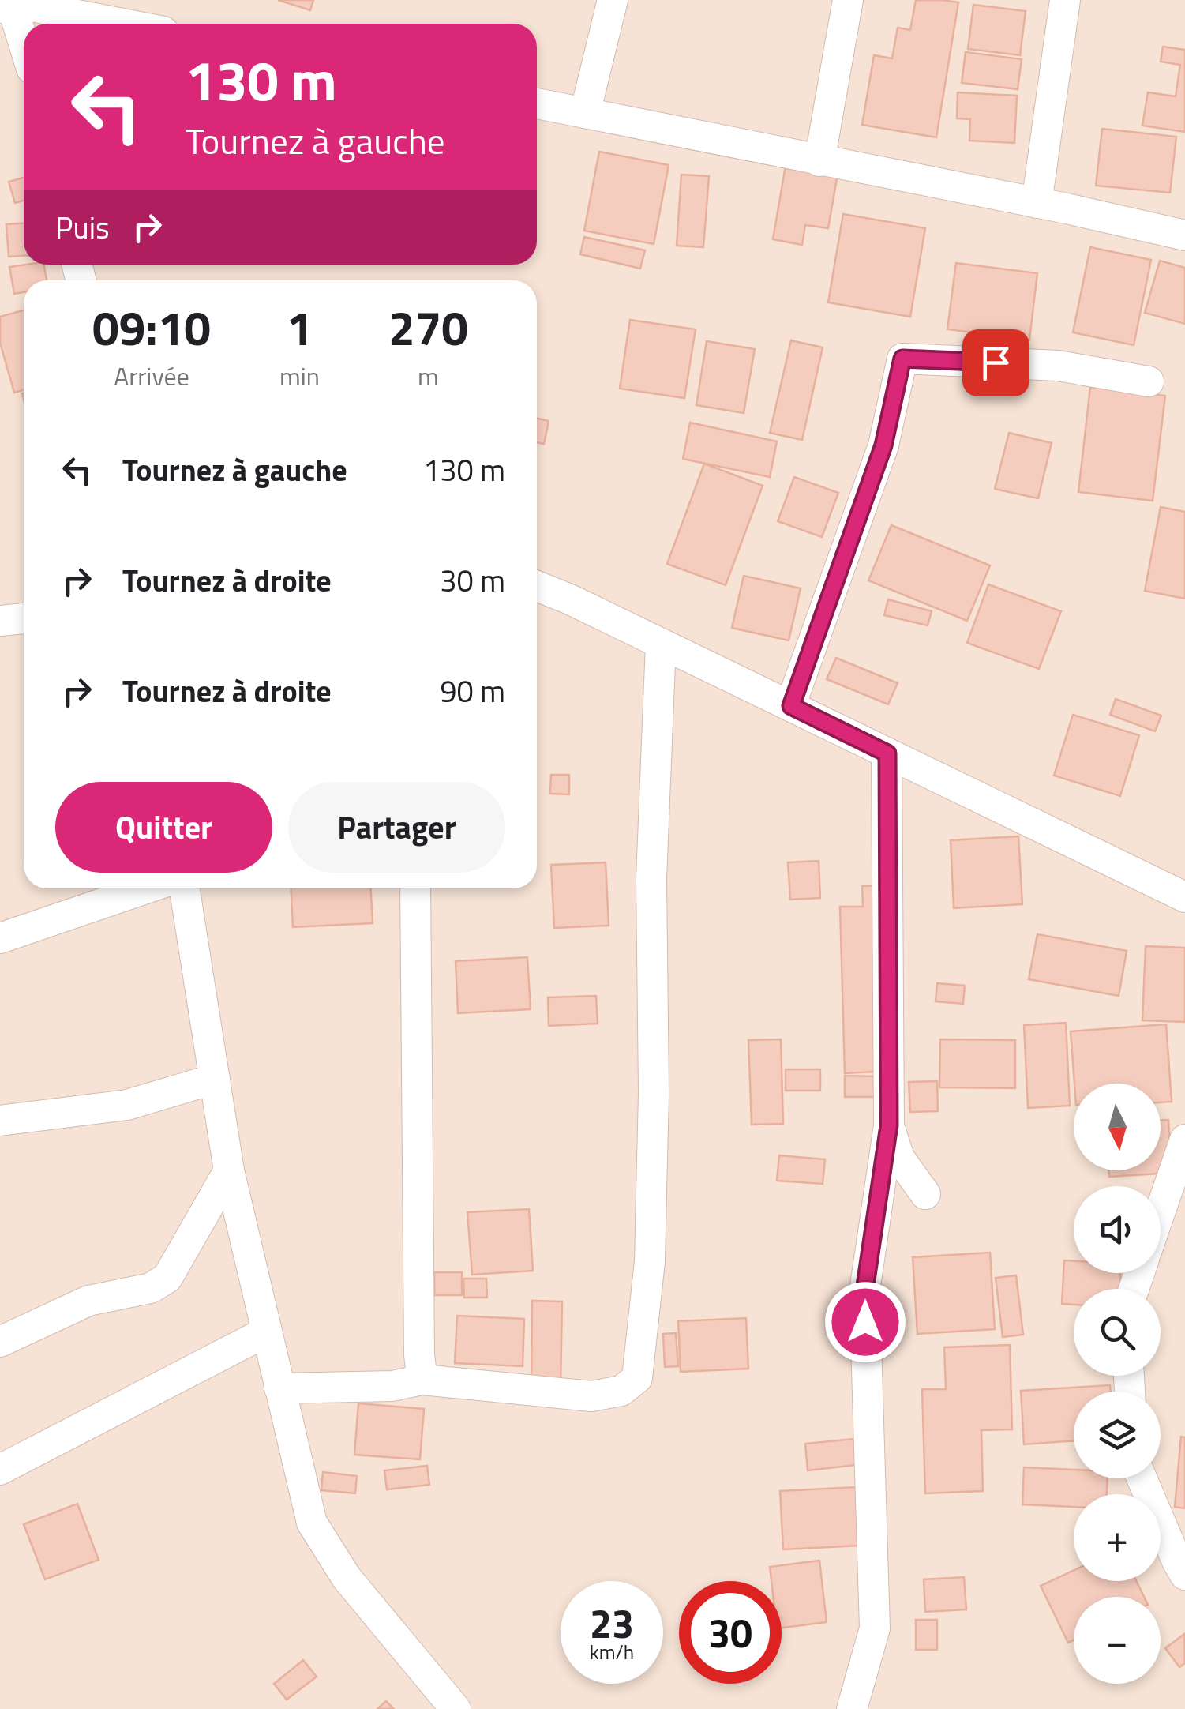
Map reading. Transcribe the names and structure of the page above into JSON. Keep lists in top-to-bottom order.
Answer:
{
  "north": "bottom",
  "page": {
    "turn": ["130 m", "Tournez à gauche"],
    "then": "Puis",
    "eta": [
      "09:10",
      "Arrivée",
      "1",
      "min",
      "270",
      "m"
    ],
    "list": [
      {
        "name": "Tournez à gauche",
        "value": "130 m"
      },
      {
        "name": "Tournez à droite",
        "value": "30 m"
      },
      {
        "name": "Tournez à droite",
        "value": "90 m"
      }
    ],
    "buttons": ["Quitter", "Partager"],
    "map_buttons": ["+", "−"],
    "speed": "23 km/h",
    "limit": "30"
  }
}
